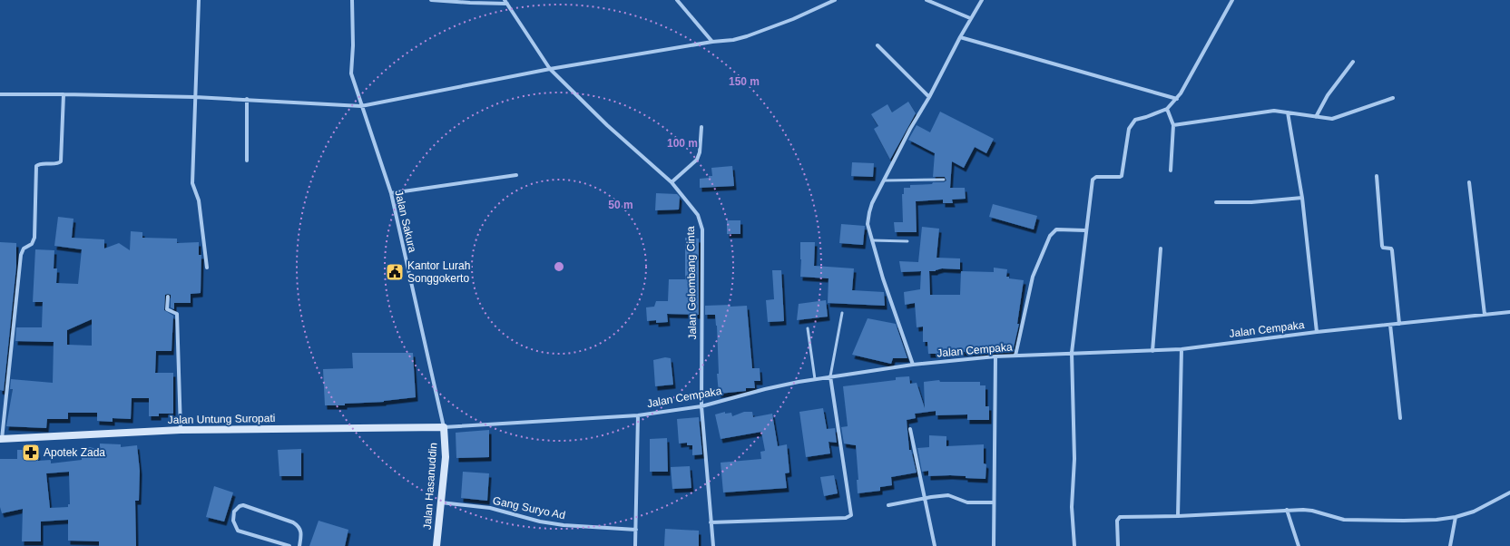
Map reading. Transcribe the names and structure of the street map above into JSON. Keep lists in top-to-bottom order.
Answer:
{
  "streets": {
    "main road": ["Jalan Untung Suropati", "Jalan Hasanuddin"],
    "street": [
      "Jalan Sakura",
      "Jalan Gelombang Cinta",
      "Jalan Cempaka",
      "Gang Suryo Ad"
    ]
  },
  "crossings": [
    ["Jalan Sakura", "Jalan Cempaka"],
    ["Jalan Sakura", "Jalan Untung Suropati"],
    ["Jalan Sakura", "Jalan Hasanuddin"],
    ["Jalan Gelombang Cinta", "Jalan Cempaka"],
    ["Jalan Cempaka", "Jalan Untung Suropati"],
    ["Jalan Cempaka", "Jalan Hasanuddin"],
    ["Jalan Untung Suropati", "Jalan Hasanuddin"],
    ["Jalan Hasanuddin", "Gang Suryo Ad"]
  ],
  "places": {
    "public building": ["Kantor Lurah Songgokerto"],
    "pharmacy": ["Apotek Zada"]
  },
  "rings": ["150 m", "100 m", "50 m"]
}
